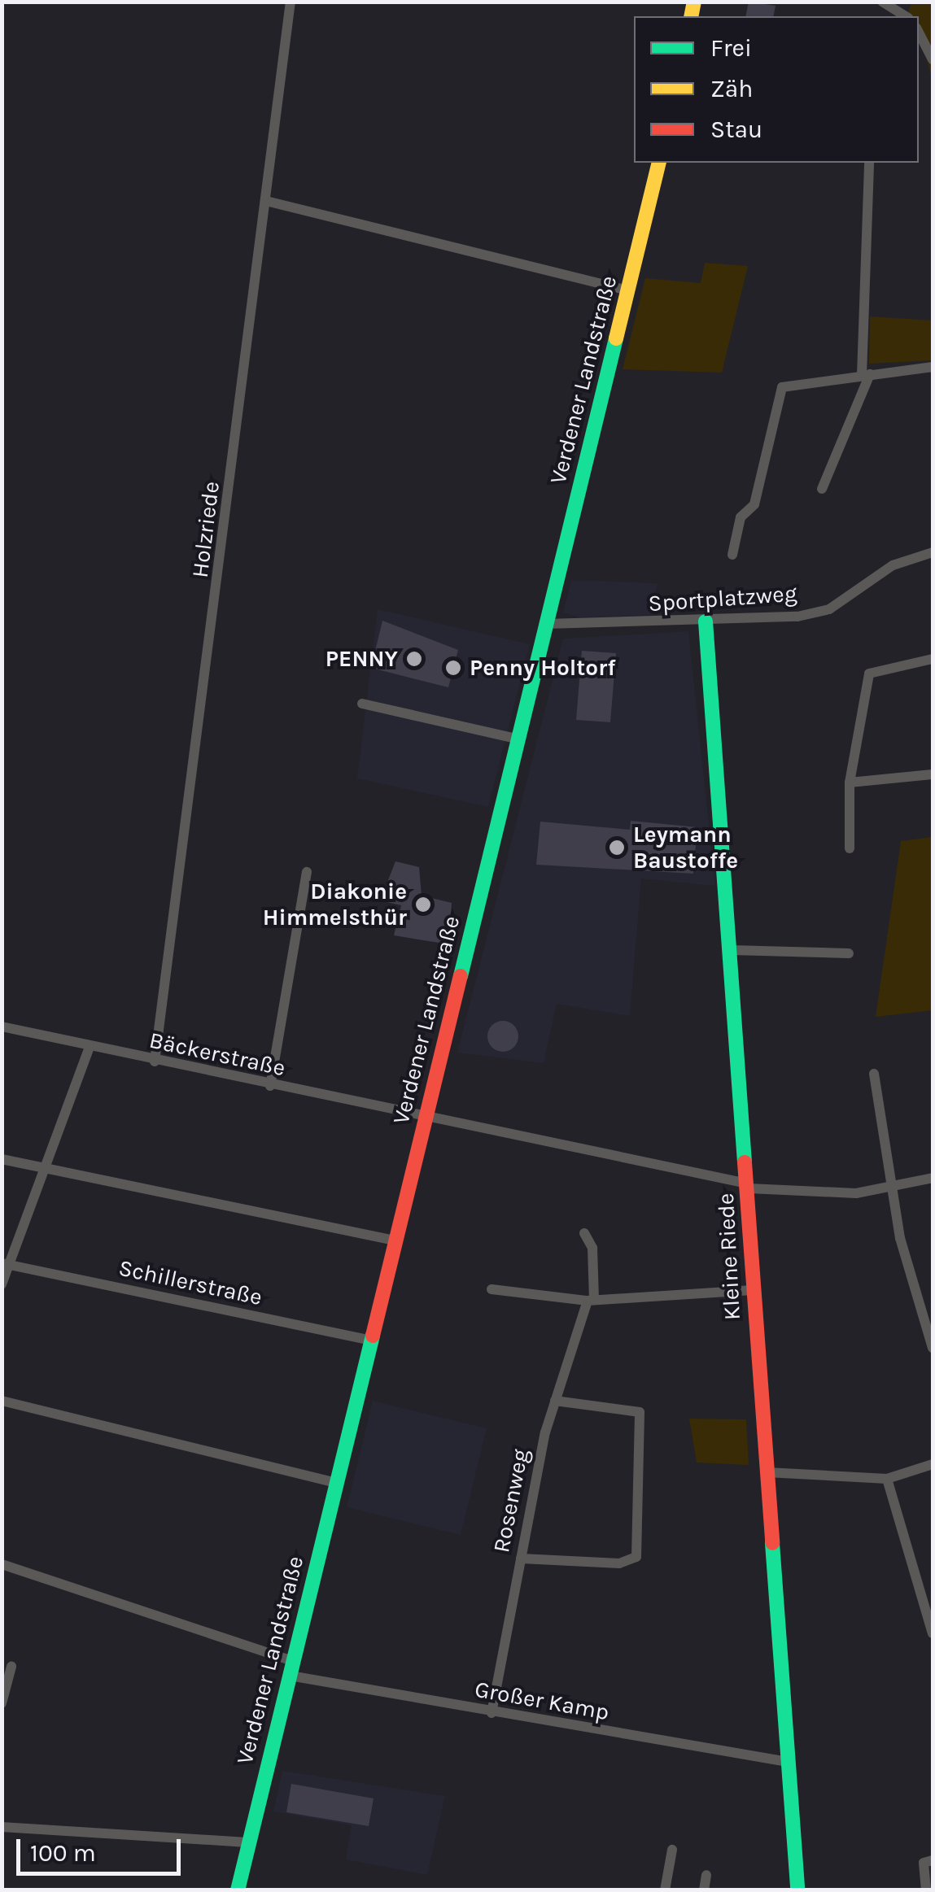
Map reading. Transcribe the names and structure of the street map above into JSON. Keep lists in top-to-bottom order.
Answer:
{
  "streets": {
    "main road": ["Verdener Landstraße", "Kleine Riede"],
    "street": [
      "Holzriede",
      "Sportplatzweg",
      "Bäckerstraße",
      "Schillerstraße",
      "Rosenweg",
      "Großer Kamp"
    ]
  },
  "crossings": [
    ["Verdener Landstraße", "Sportplatzweg"],
    ["Verdener Landstraße", "Bäckerstraße"],
    ["Verdener Landstraße", "Schillerstraße"],
    ["Verdener Landstraße", "Großer Kamp"],
    ["Holzriede", "Bäckerstraße"],
    ["Sportplatzweg", "Kleine Riede"],
    ["Bäckerstraße", "Kleine Riede"],
    ["Kleine Riede", "Großer Kamp"],
    ["Rosenweg", "Großer Kamp"]
  ],
  "places": [
    "PENNY",
    "Penny Holtorf",
    "Leymann Baustoffe",
    "Diakonie Himmelsthür"
  ],
  "legend": ["Frei", "Zäh", "Stau"],
  "scale_bar": "100 m"
}
